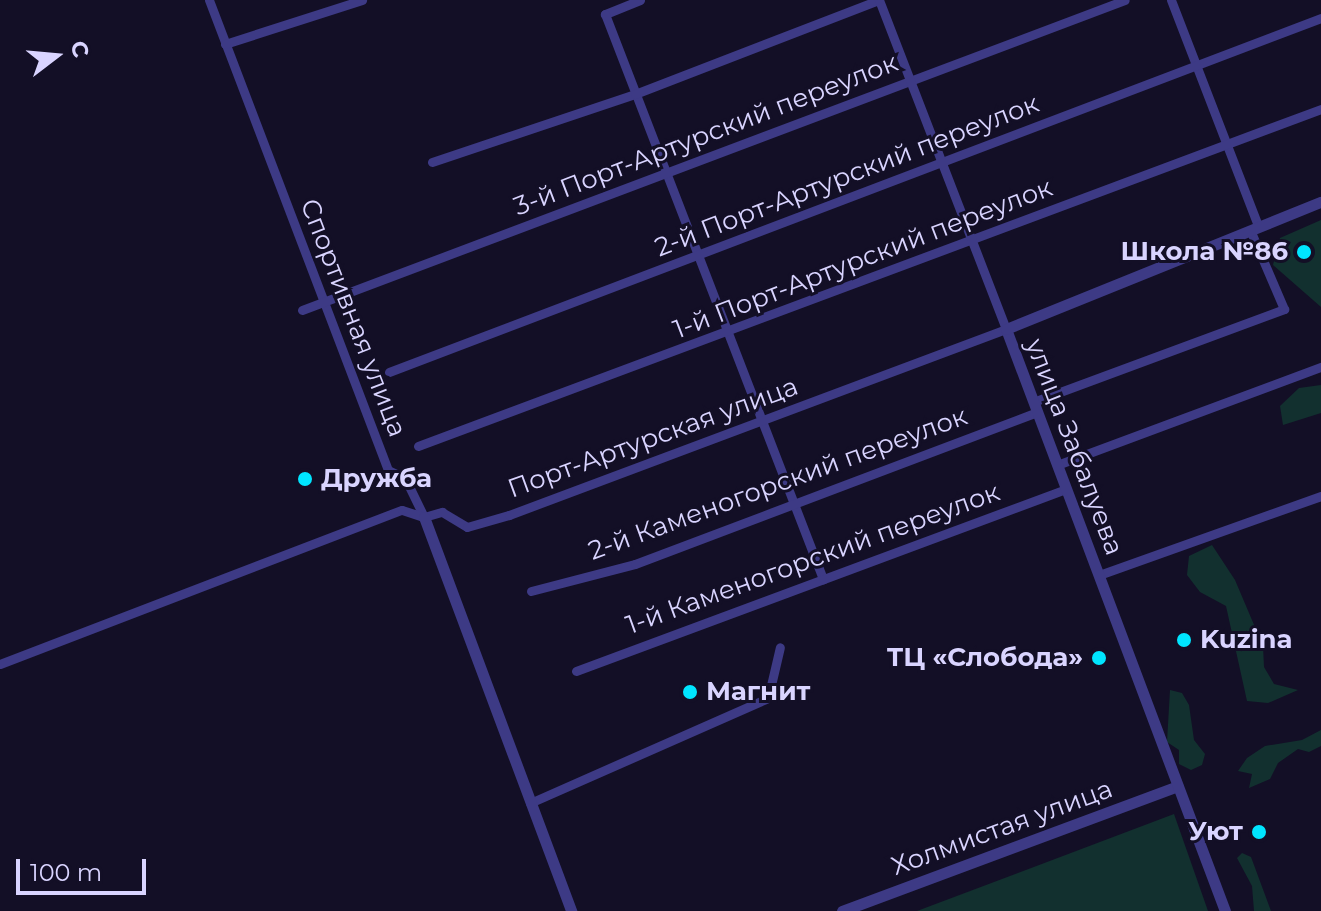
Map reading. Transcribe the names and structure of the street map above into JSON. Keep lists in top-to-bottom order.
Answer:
{
  "streets": {
    "street": [
      "3-й Порт-Артурский переулок",
      "2-й Порт-Артурский переулок",
      "1-й Порт-Артурский переулок",
      "Спортивная улица",
      "Порт-Артурская улица",
      "улица Забалуева",
      "2-й Каменогорский переулок",
      "1-й Каменогорский переулок",
      "Холмистая улица"
    ]
  },
  "crossings": [
    ["3-й Порт-Артурский переулок", "Спортивная улица"],
    ["3-й Порт-Артурский переулок", "улица Забалуева"],
    ["2-й Порт-Артурский переулок", "улица Забалуева"],
    ["1-й Порт-Артурский переулок", "улица Забалуева"],
    ["Спортивная улица", "Порт-Артурская улица"],
    ["Порт-Артурская улица", "улица Забалуева"],
    ["Порт-Артурская улица", "2-й Каменогорский переулок"],
    ["улица Забалуева", "2-й Каменогорский переулок"],
    ["улица Забалуева", "1-й Каменогорский переулок"],
    ["улица Забалуева", "Холмистая улица"]
  ],
  "places": [
    "Школа №86",
    "Дружба",
    "Kuzina",
    "ТЦ «Слобода»",
    "Магнит",
    "Уют"
  ],
  "scale_bar": "100 m",
  "north": "right"
}
